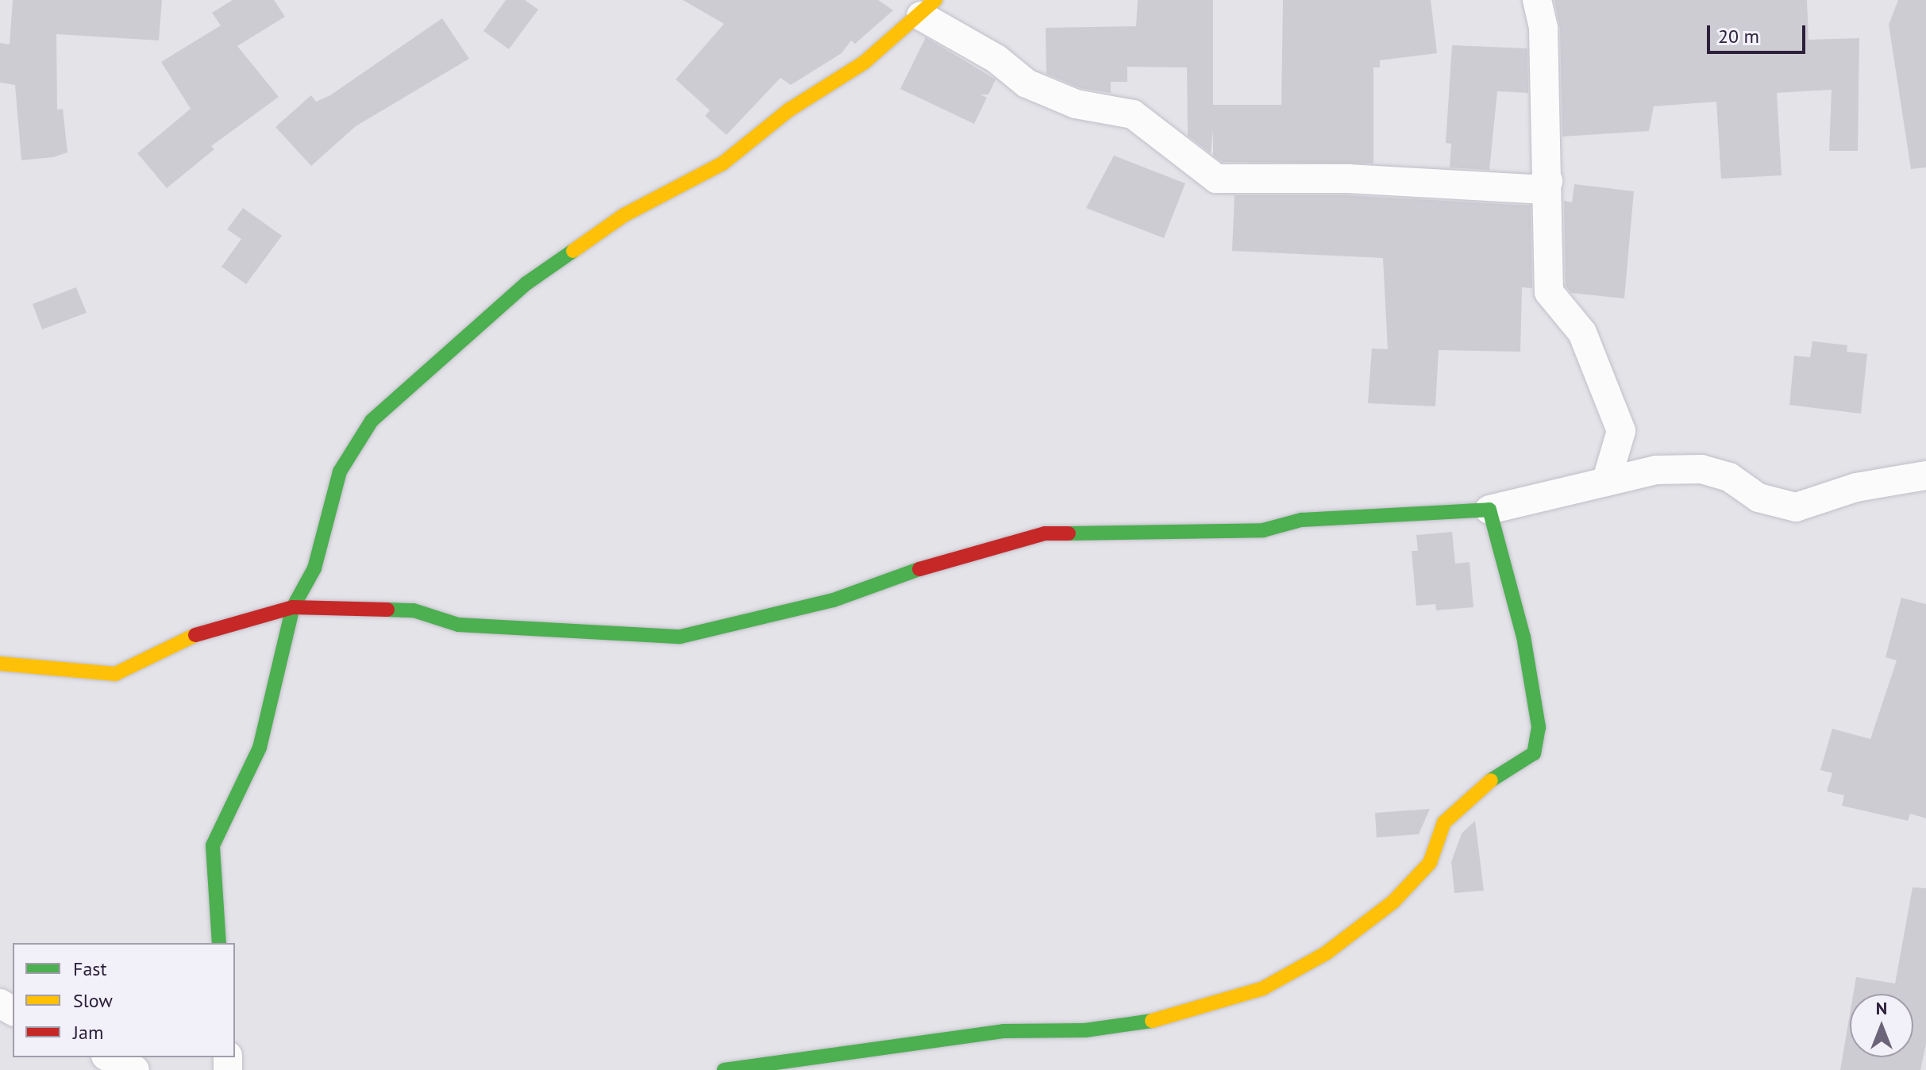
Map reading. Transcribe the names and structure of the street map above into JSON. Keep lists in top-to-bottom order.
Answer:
{
  "legend": ["Fast", "Slow", "Jam"],
  "scale_bar": "20 m",
  "north": "top"
}
